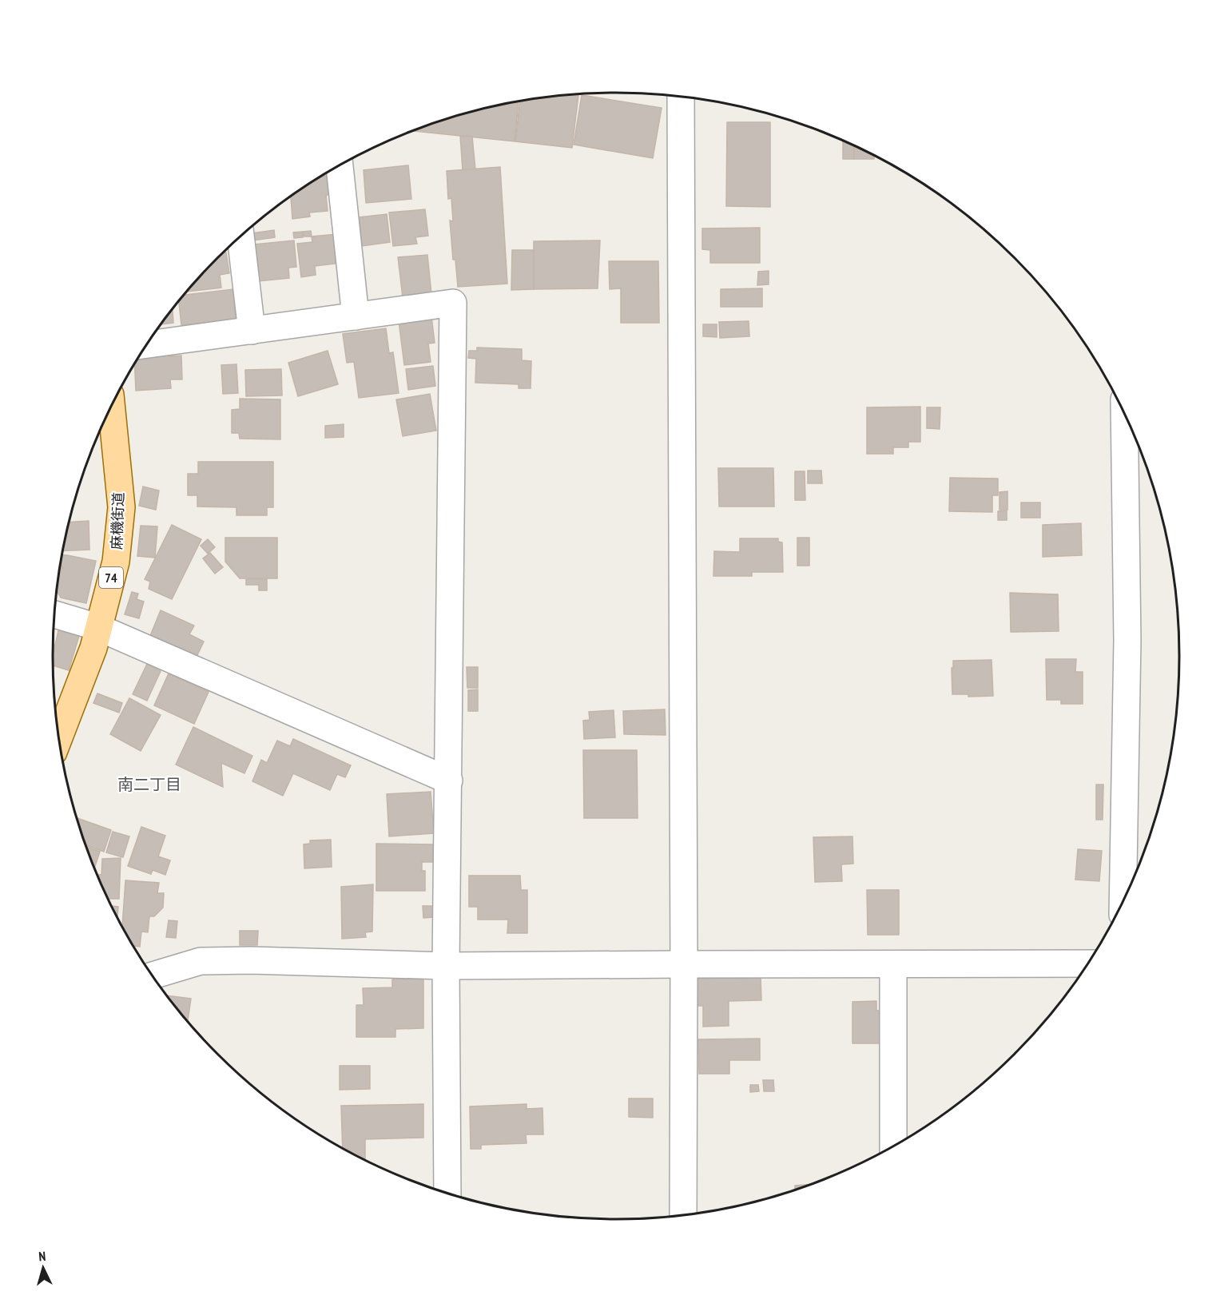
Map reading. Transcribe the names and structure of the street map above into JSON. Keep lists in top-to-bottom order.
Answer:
{
  "streets": {
    "main road": ["麻機街道", "74"]
  },
  "districts": ["南二丁目"],
  "north": "top"
}
